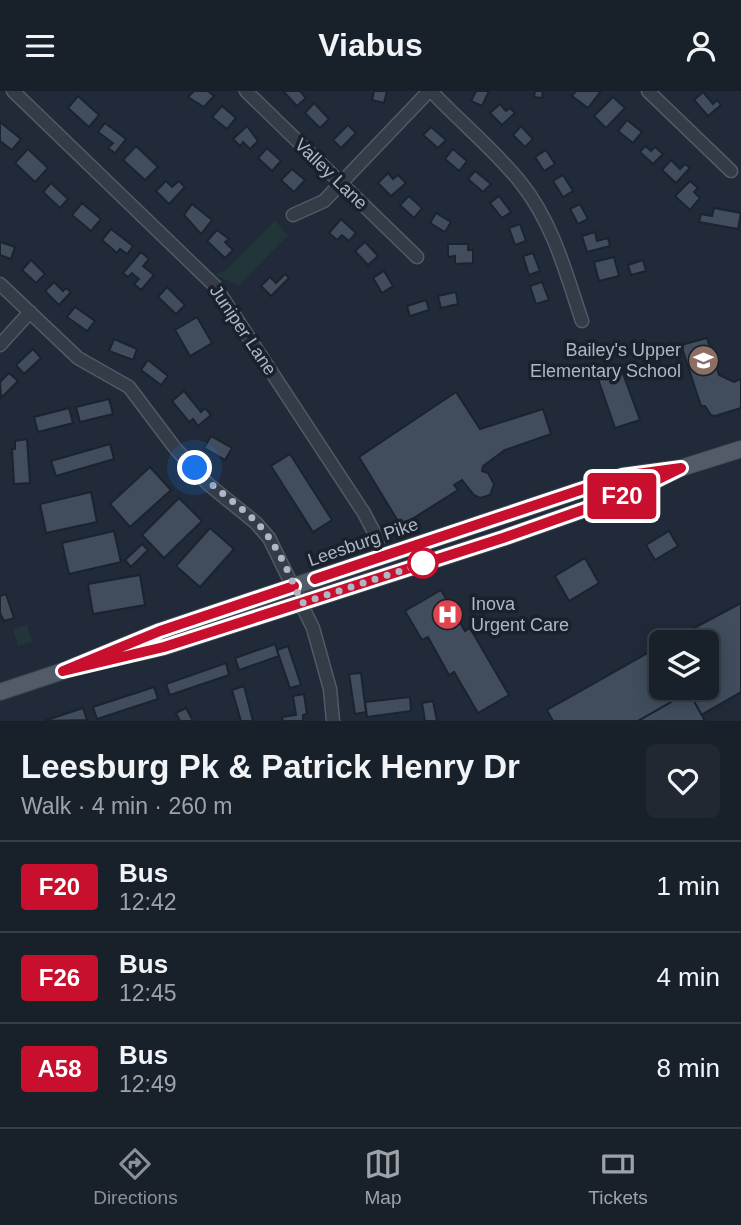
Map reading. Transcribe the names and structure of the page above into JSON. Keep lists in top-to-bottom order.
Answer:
{
  "streets": {
    "main road": ["Leesburg Pike"],
    "street": ["Valley Lane", "Juniper Lane"]
  },
  "places": {
    "school or university": ["Bailey's Upper Elementary School"],
    "hospital": ["Inova Urgent Care"]
  },
  "lines": ["bus line F20"],
  "page": {
    "header": "Viabus",
    "on_map": "F20",
    "heading": ["Leesburg Pk & Patrick Henry Dr", "Walk · 4 min · 260 m"],
    "list": [
      {
        "mark": "F20",
        "name": "Bus",
        "note": "12:42",
        "value": "1 min"
      },
      {
        "mark": "F26",
        "name": "Bus",
        "note": "12:45",
        "value": "4 min"
      },
      {
        "mark": "A58",
        "name": "Bus",
        "note": "12:49",
        "value": "8 min"
      }
    ],
    "tabs": ["Directions", "Map", "Tickets"]
  }
}
